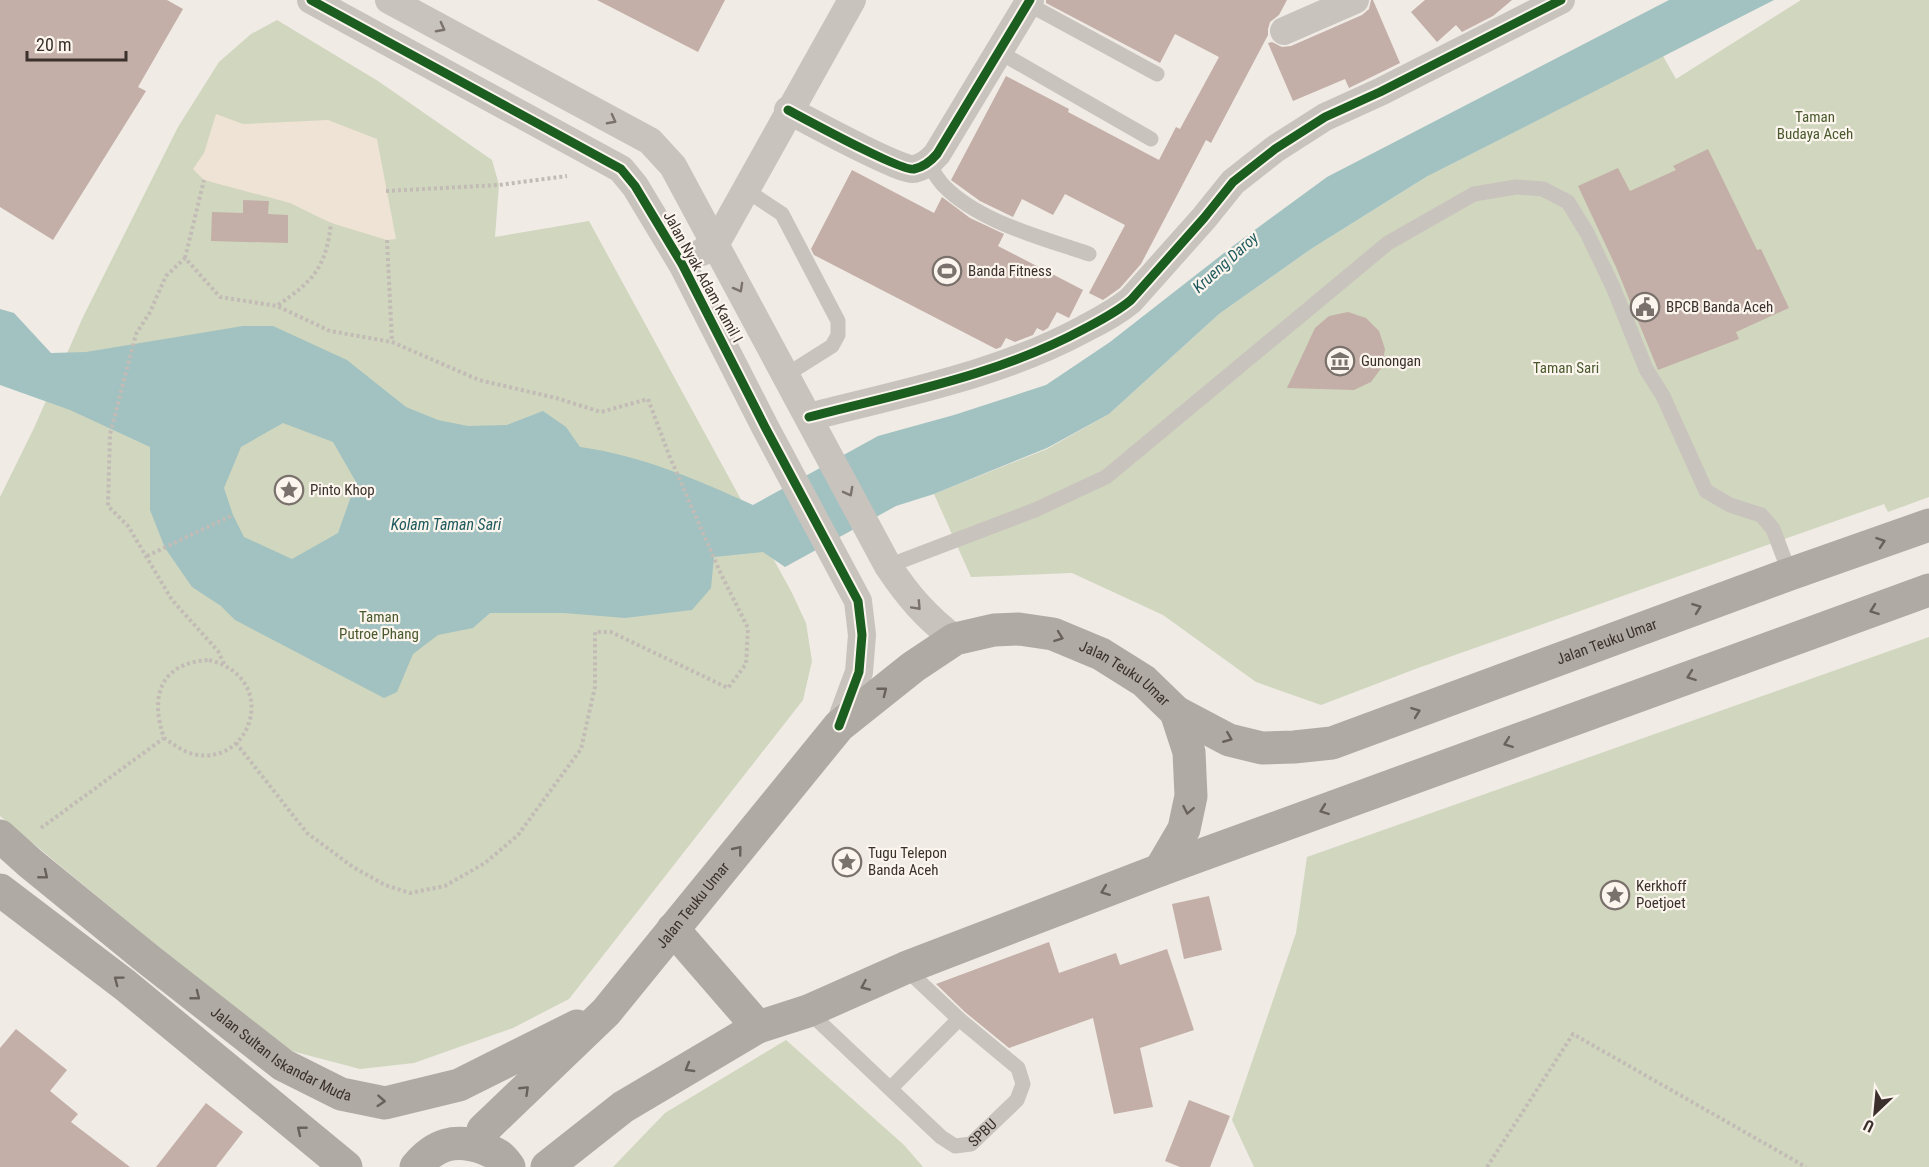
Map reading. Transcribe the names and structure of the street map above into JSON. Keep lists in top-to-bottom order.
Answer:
{
  "streets": {
    "highway": ["Jalan Teuku Umar", "Jalan Sultan Iskandar Muda"],
    "street": ["Jalan Nyak Adam Kamil I"],
    "lane": ["SPBU"]
  },
  "crossings": [
    ["Jalan Nyak Adam Kamil I", "Jalan Teuku Umar"],
    ["Jalan Teuku Umar", "Jalan Sultan Iskandar Muda"]
  ],
  "water": ["Krueng Daroy", "Kolam Taman Sari"],
  "parks": ["Taman Budaya Aceh", "Taman Sari", "Taman Putroe Phang"],
  "places": {
    "sports": ["Banda Fitness"],
    "public building": ["BPCB Banda Aceh"],
    "museum": ["Gunongan"],
    "place": ["Pinto Khop", "Tugu Telepon Banda Aceh", "Kerkhoff Poetjoet"]
  },
  "scale_bar": "20 m",
  "north": "bottom left"
}
